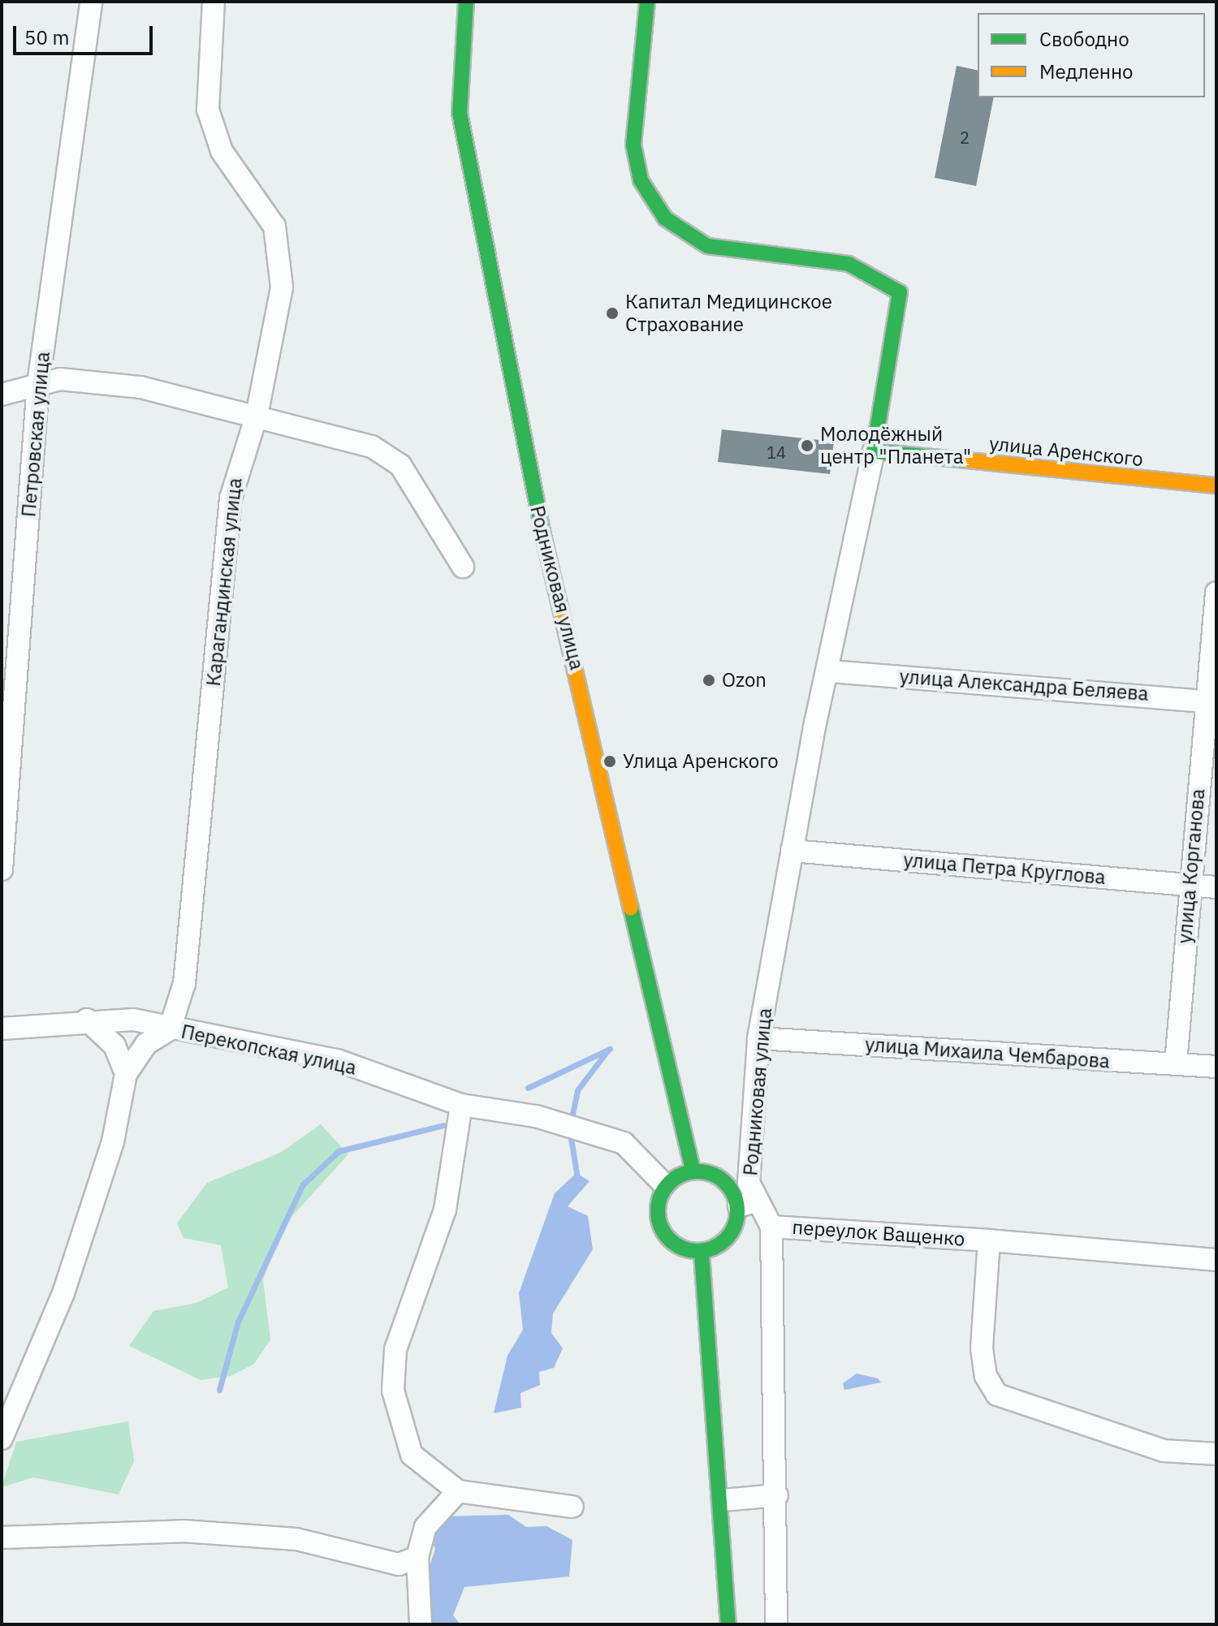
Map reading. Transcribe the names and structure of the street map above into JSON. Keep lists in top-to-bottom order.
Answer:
{
  "streets": {
    "main road": ["улица Аренского", "Родниковая улица"],
    "street": [
      "Петровская улица",
      "Карагандинская улица",
      "улица Александра Беляева",
      "улица Корганова",
      "улица Петра Круглова",
      "Перекопская улица",
      "улица Михаила Чембарова",
      "переулок Ващенко"
    ]
  },
  "crossings": [
    ["улица Аренского", "Родниковая улица"],
    ["Карагандинская улица", "Перекопская улица"],
    ["Родниковая улица", "улица Александра Беляева"],
    ["Родниковая улица", "улица Петра Круглова"],
    ["Родниковая улица", "Перекопская улица"],
    ["Родниковая улица", "улица Михаила Чембарова"],
    ["Родниковая улица", "переулок Ващенко"],
    ["улица Александра Беляева", "улица Корганова"],
    ["улица Корганова", "улица Петра Круглова"],
    ["улица Корганова", "улица Михаила Чембарова"]
  ],
  "places": [
    "Капитал Медицинское Страхование",
    "Молодёжный центр \"Планета\"",
    "Ozon",
    "Улица Аренского"
  ],
  "house_numbers": ["2", "14"],
  "legend": ["Свободно", "Медленно"],
  "scale_bar": "50 m"
}
